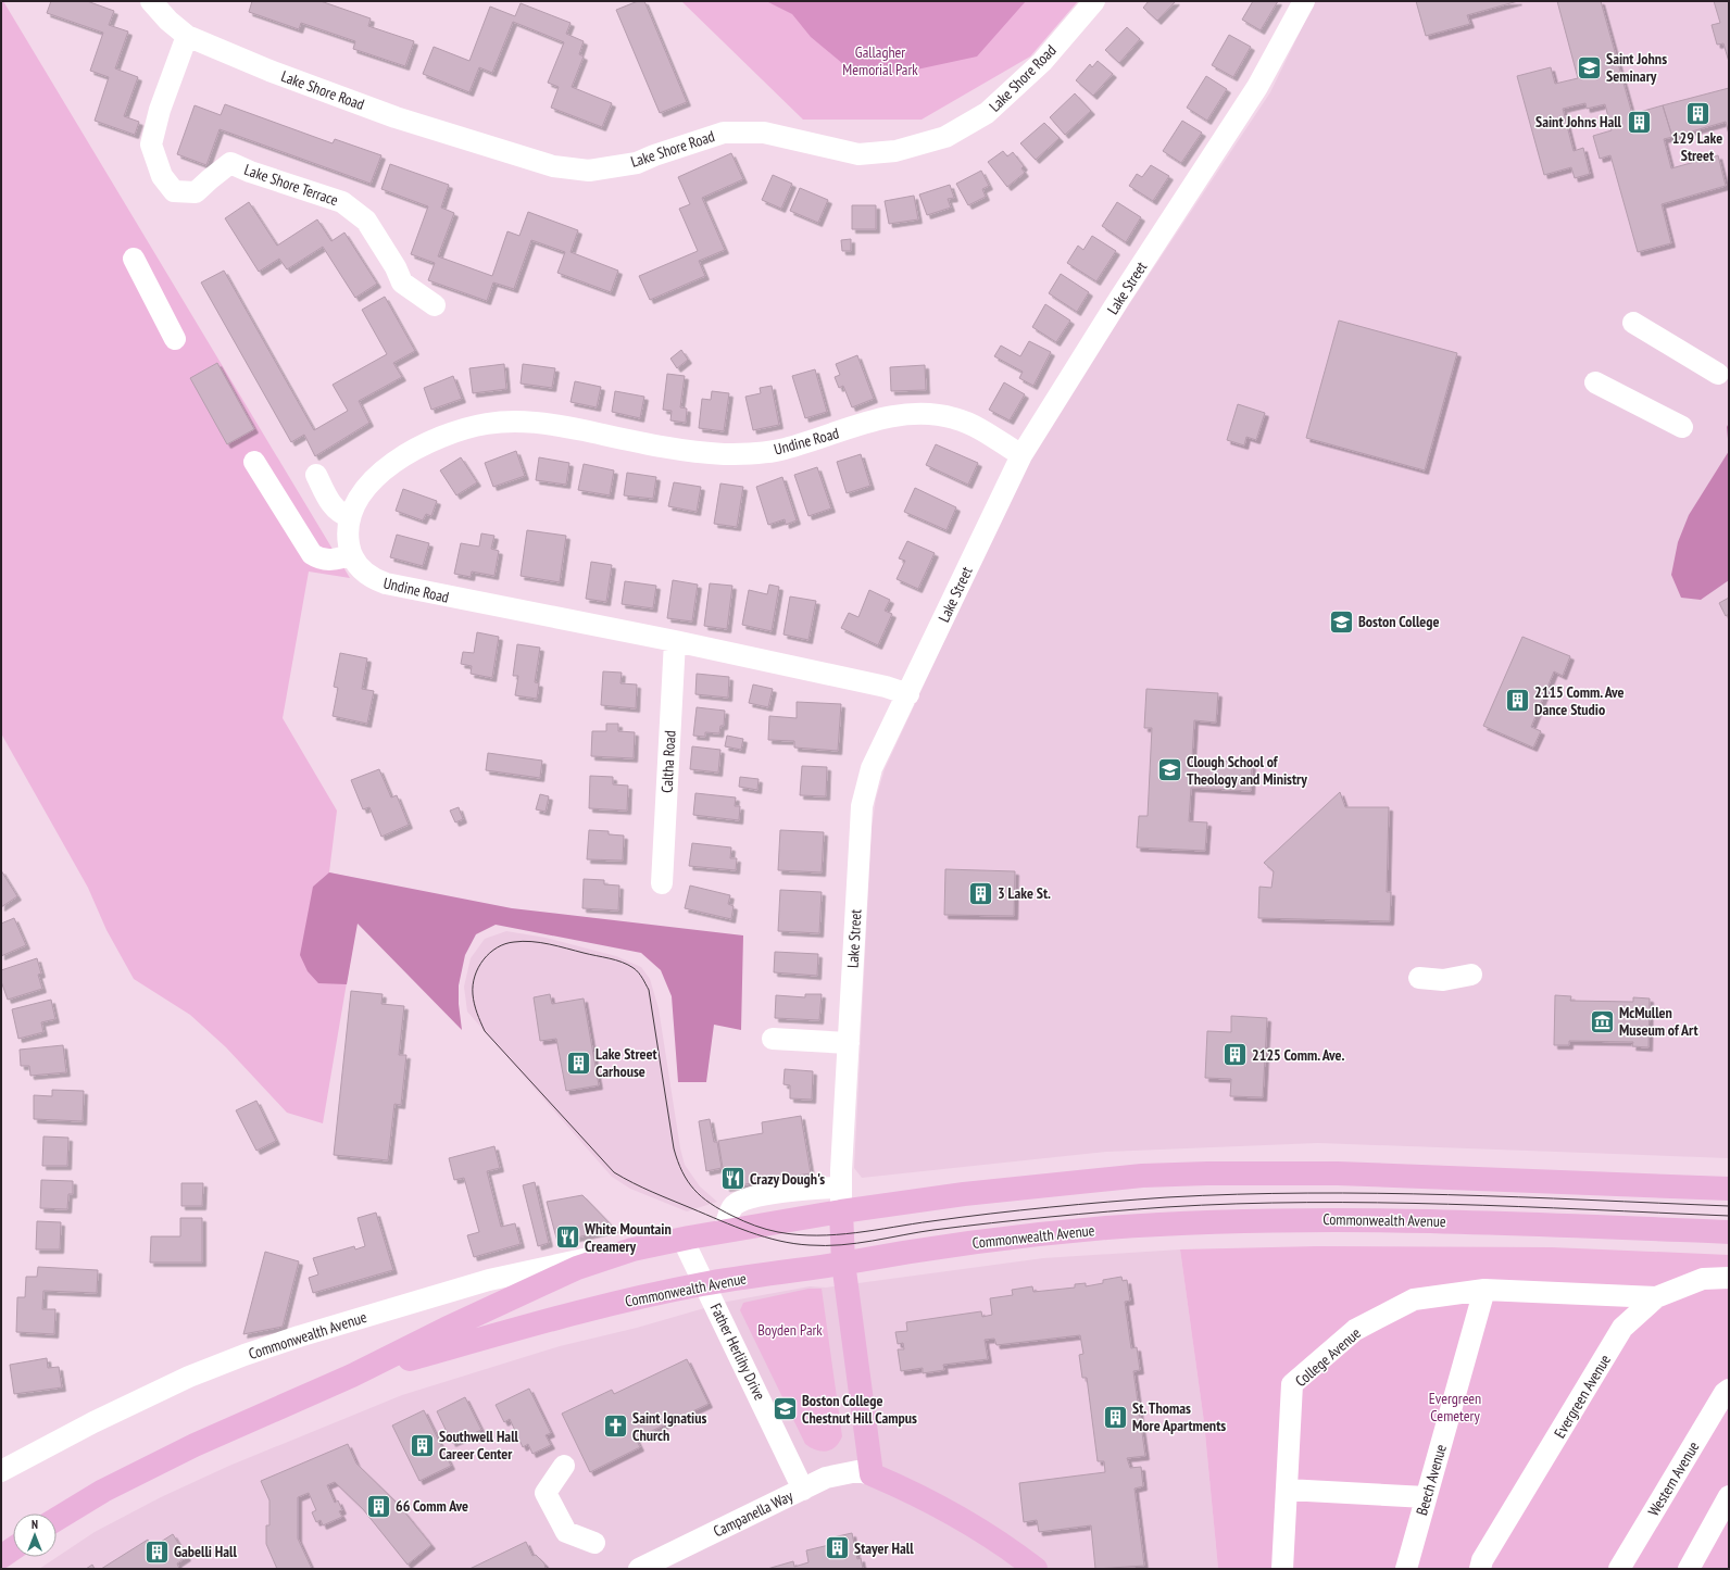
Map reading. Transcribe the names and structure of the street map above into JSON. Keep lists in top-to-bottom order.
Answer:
{
  "streets": {
    "main road": ["Lake Street", "Commonwealth Avenue"],
    "street": [
      "Lake Shore Road",
      "Lake Shore Terrace",
      "Undine Road",
      "Caltha Road",
      "Father Herlihy Drive",
      "College Avenue",
      "Evergreen Avenue",
      "Western Avenue",
      "Beech Avenue",
      "Campanella Way"
    ]
  },
  "crossings": [
    ["Lake Shore Road", "Lake Shore Terrace"],
    ["Lake Street", "Undine Road"],
    ["Lake Street", "Commonwealth Avenue"],
    ["Lake Street", "Campanella Way"],
    ["Undine Road", "Caltha Road"],
    ["Commonwealth Avenue", "Father Herlihy Drive"],
    ["Father Herlihy Drive", "Campanella Way"],
    ["College Avenue", "Evergreen Avenue"],
    ["College Avenue", "Beech Avenue"]
  ],
  "parks": ["Gallagher Memorial Park", "Boyden Park", "Evergreen Cemetery"],
  "places": {
    "school or university": [
      "Saint Johns Seminary",
      "Boston College",
      "Clough School of Theology and Ministry",
      "Boston College Chestnut Hill Campus"
    ],
    "building": [
      "129 Lake Street",
      "Saint Johns Hall",
      "2115 Comm. Ave Dance Studio",
      "3 Lake St.",
      "2125 Comm. Ave.",
      "Lake Street Carhouse",
      "St. Thomas More Apartments",
      "Southwell Hall Career Center",
      "66 Comm Ave",
      "Stayer Hall",
      "Gabelli Hall"
    ],
    "museum": ["McMullen Museum of Art"],
    "restaurant": ["Crazy Dough's", "White Mountain Creamery"],
    "church": ["Saint Ignatius Church"]
  },
  "north": "top"
}
